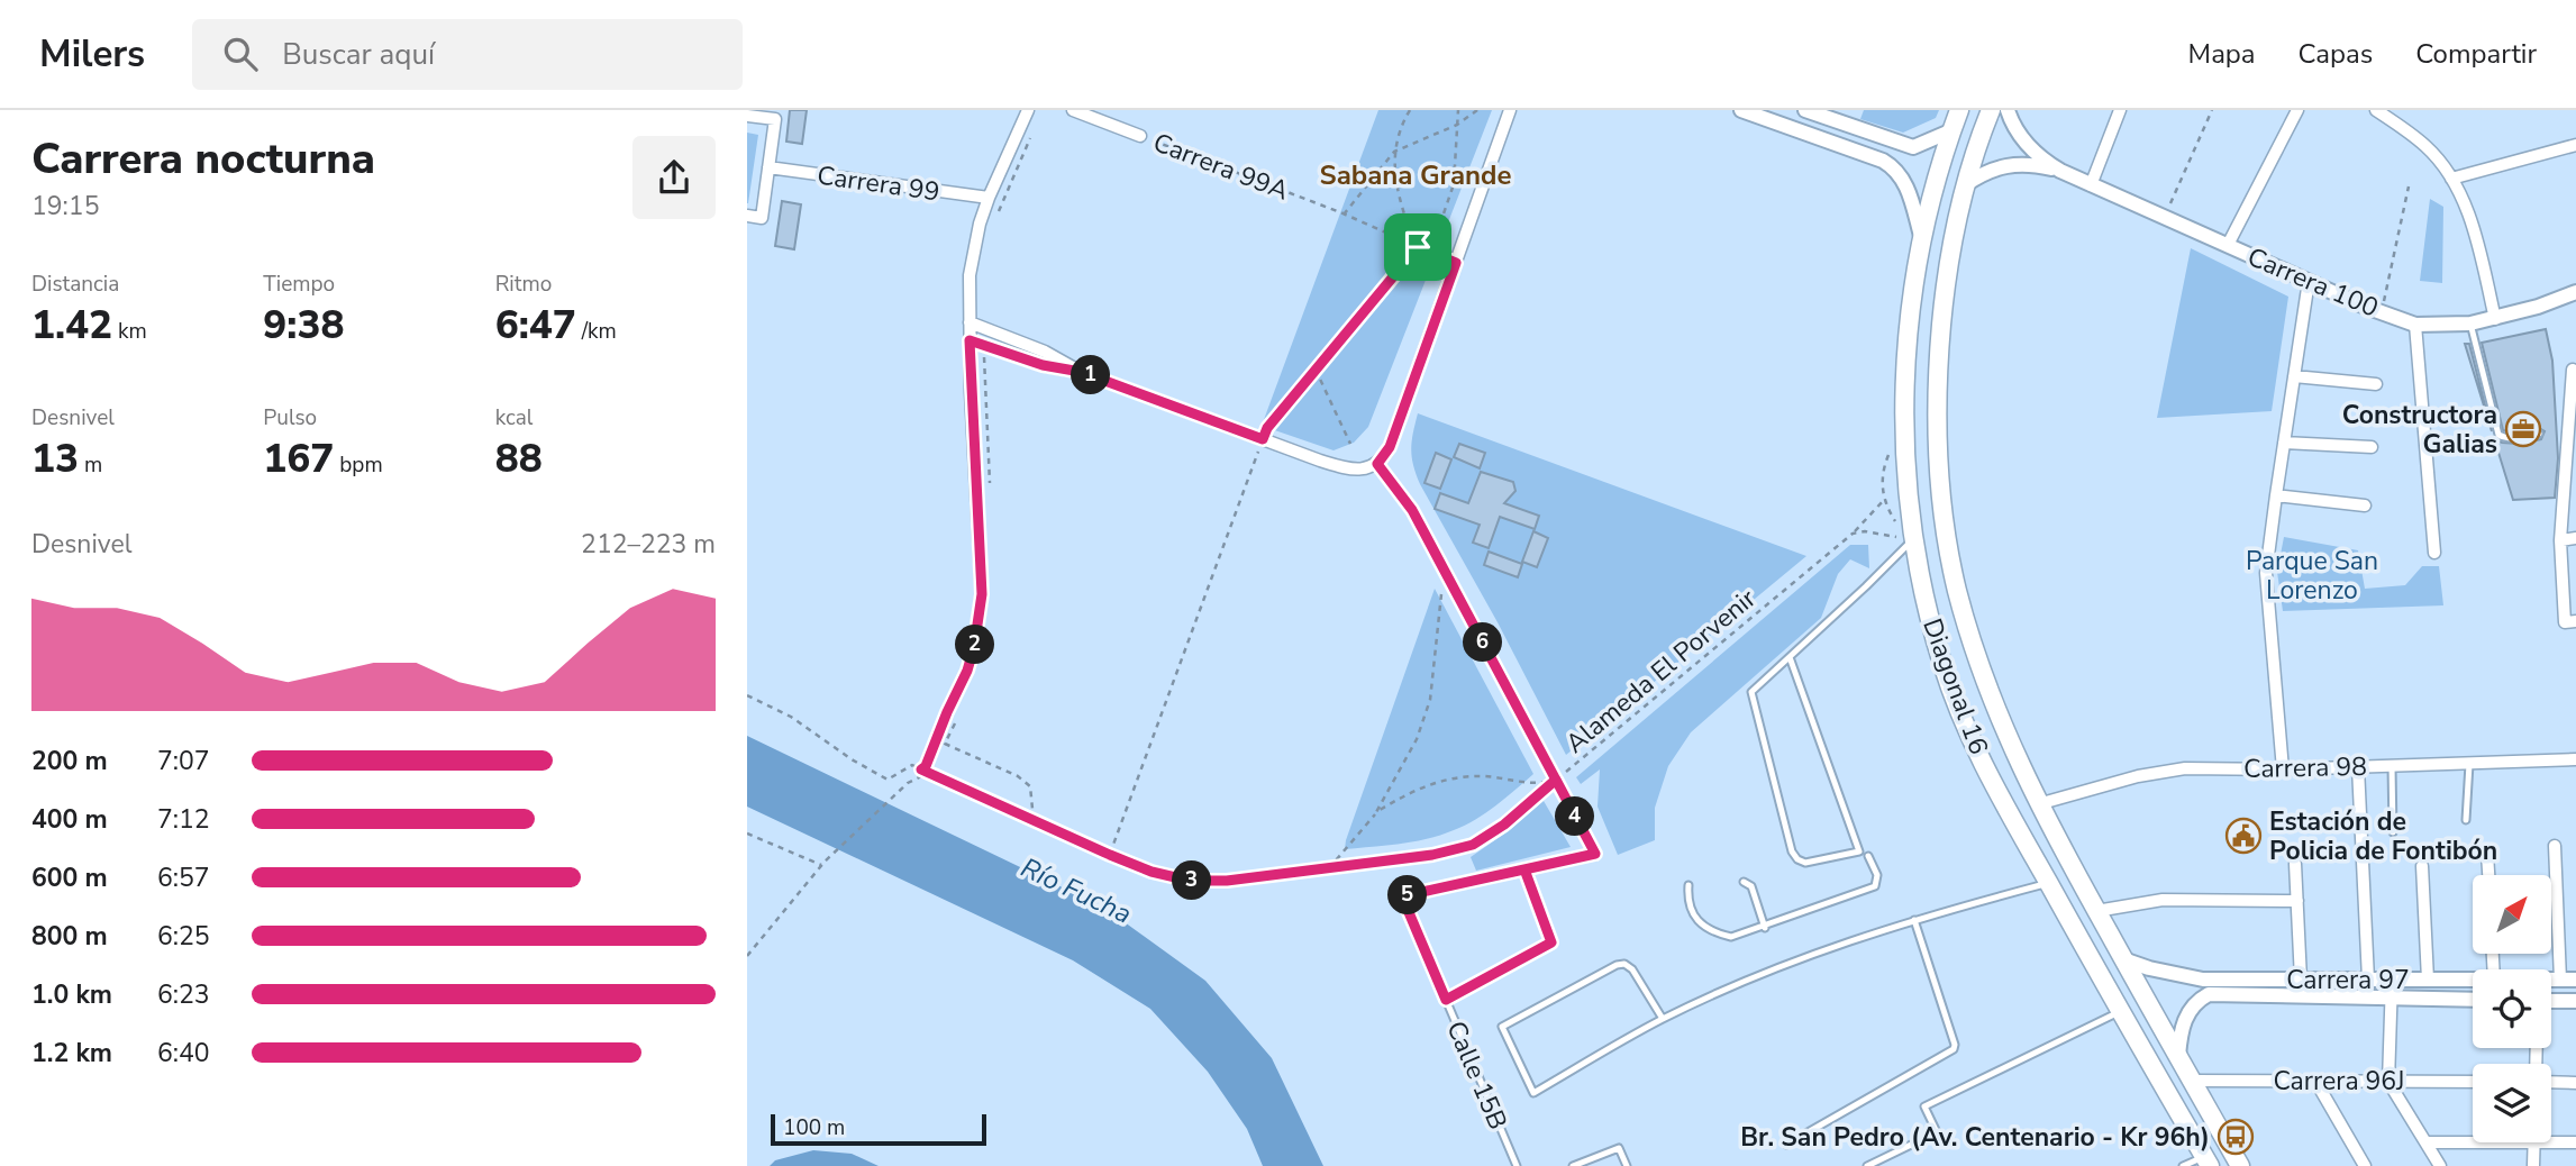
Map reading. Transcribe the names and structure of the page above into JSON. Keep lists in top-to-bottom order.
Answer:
{
  "streets": {
    "main road": ["Diagonal 16"],
    "street": [
      "Carrera 99A",
      "Carrera 99",
      "Carrera 100",
      "Carrera 98",
      "Carrera 97",
      "Carrera 96J"
    ],
    "lane": ["Calle 15B"],
    "path": ["Alameda El Porvenir"]
  },
  "crossings": [
    ["Carrera 100", "Diagonal 16"],
    ["Diagonal 16", "Carrera 98"],
    ["Diagonal 16", "Carrera 97"],
    ["Diagonal 16", "Carrera 96J"]
  ],
  "districts": ["Sabana Grande"],
  "water": ["Río Fucha"],
  "parks": ["Parque San Lorenzo"],
  "places": {
    "office": ["Constructora Galias"],
    "public building": ["Estación de Policia de Fontibón"],
    "bus stop": ["Br. San Pedro (Av. Centenario - Kr 96h)"]
  },
  "scale_bar": "100 m",
  "north": "top right",
  "page": {
    "header": "Milers",
    "search": "Buscar aquí",
    "nav": ["Mapa", "Capas", "Compartir"],
    "heading": ["Carrera nocturna", "19:15"],
    "stats": [
      ["Distancia", "1.42 km"],
      ["Tiempo", "9:38"],
      ["Ritmo", "6:47 /km"],
      ["Desnivel", "13 m"],
      ["Pulso", "167 bpm"],
      ["kcal", "88"]
    ],
    "pins": [
      "1",
      "6",
      "2",
      "4",
      "3",
      "5"
    ],
    "chart": ["Desnivel", "212–223 m"],
    "list": [
      {
        "name": "200 m",
        "note": "7:07"
      },
      {
        "name": "400 m",
        "note": "7:12"
      },
      {
        "name": "600 m",
        "note": "6:57"
      },
      {
        "name": "800 m",
        "note": "6:25"
      },
      {
        "name": "1.0 km",
        "note": "6:23"
      },
      {
        "name": "1.2 km",
        "note": "6:40"
      }
    ],
    "scale": "100 m"
  }
}
